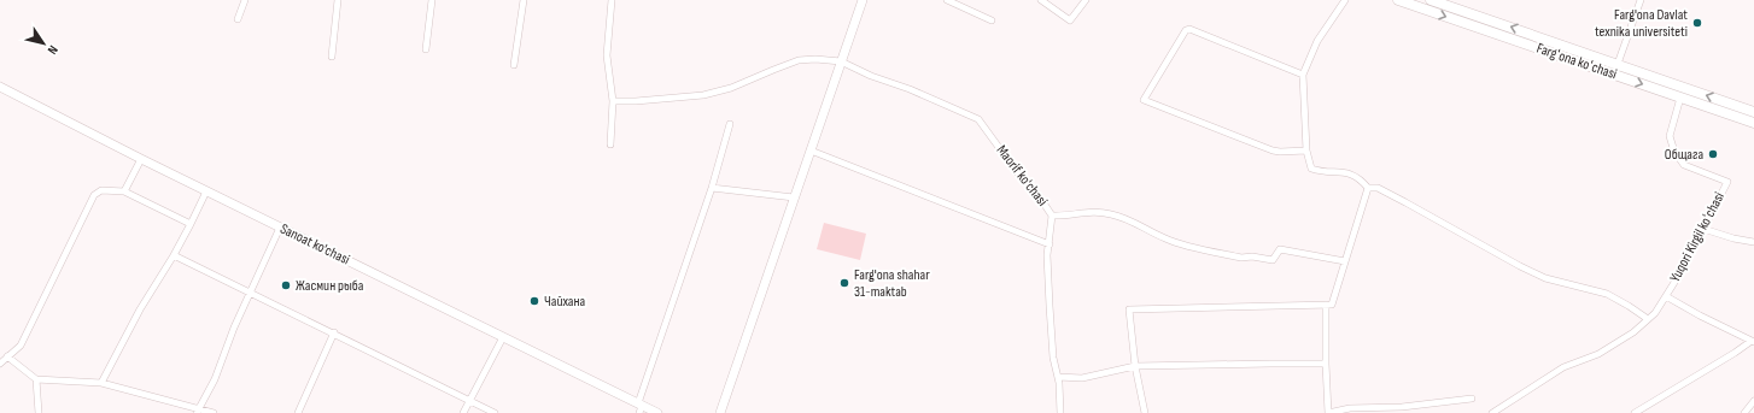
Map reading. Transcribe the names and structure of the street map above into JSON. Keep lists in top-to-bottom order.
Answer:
{
  "streets": {
    "main road": ["Fargʻona koʻchasi", "Sanoat ko'chasi"],
    "street": ["Maorif ko'chasi", "Yuqori Kirgil koʻchasi"]
  },
  "crossings": [
    ["Fargʻona koʻchasi", "Yuqori Kirgil koʻchasi"]
  ],
  "places": [
    "Farg'ona Davlat texnika universiteti",
    "Общага",
    "Farg'ona shahar 31-maktab",
    "Жасмин рыба",
    "Чайхана"
  ],
  "north": "bottom right"
}
